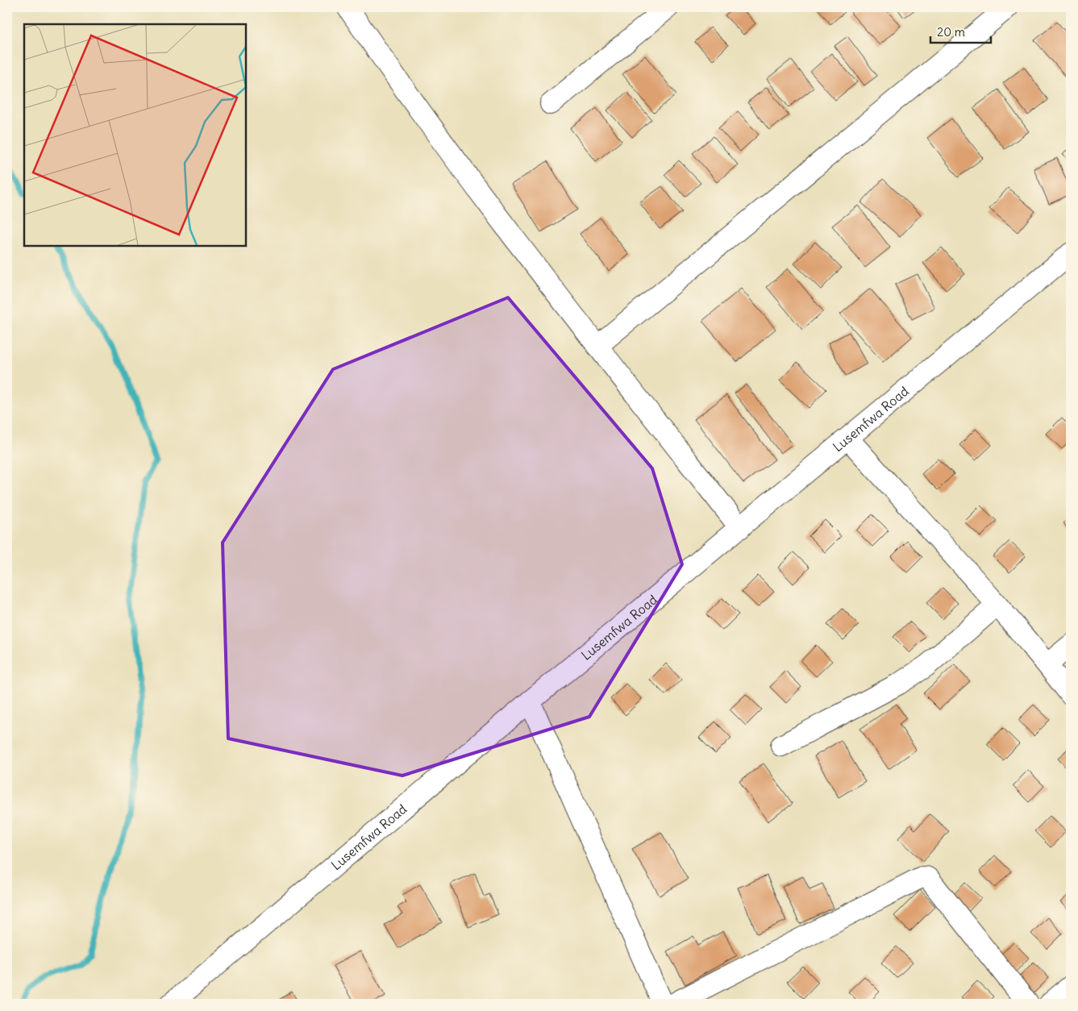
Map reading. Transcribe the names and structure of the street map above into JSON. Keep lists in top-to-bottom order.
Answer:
{
  "streets": {
    "street": ["Lusemfwa Road"]
  },
  "scale_bar": "20 m"
}
